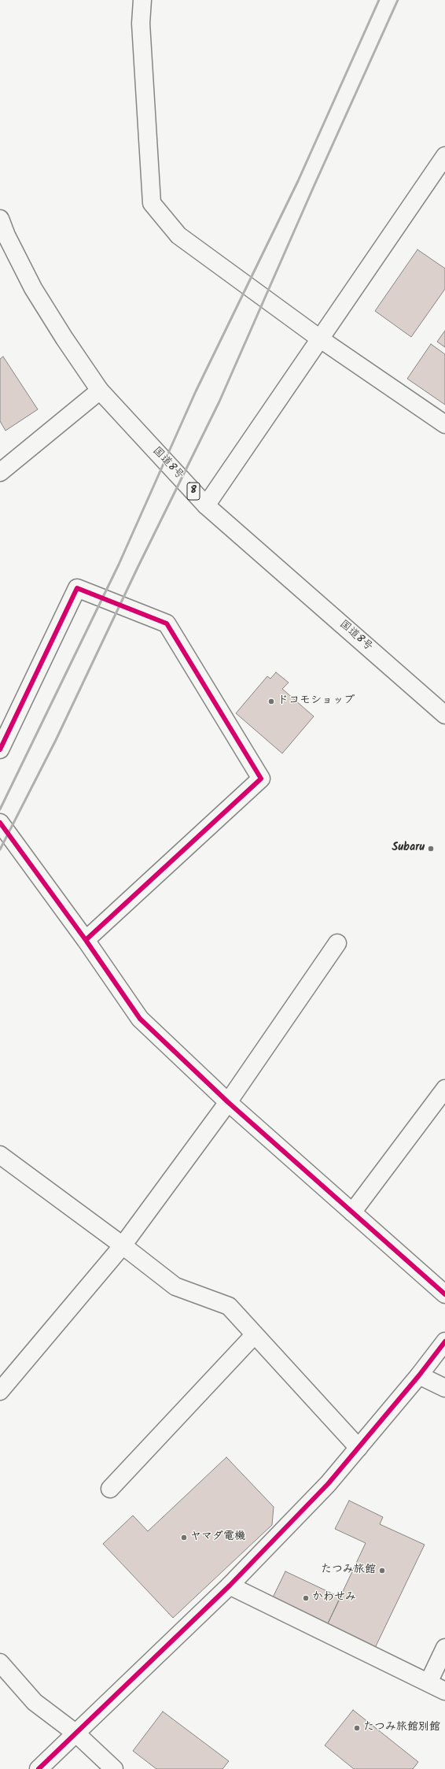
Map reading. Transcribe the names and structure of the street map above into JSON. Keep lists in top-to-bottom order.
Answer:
{
  "streets": {
    "main road": ["国道8号", "8"]
  },
  "places": [
    "ドコモショップ",
    "Subaru",
    "ヤマダ電機",
    "たつみ旅館",
    "かわせみ",
    "たつみ旅館別館"
  ]
}
